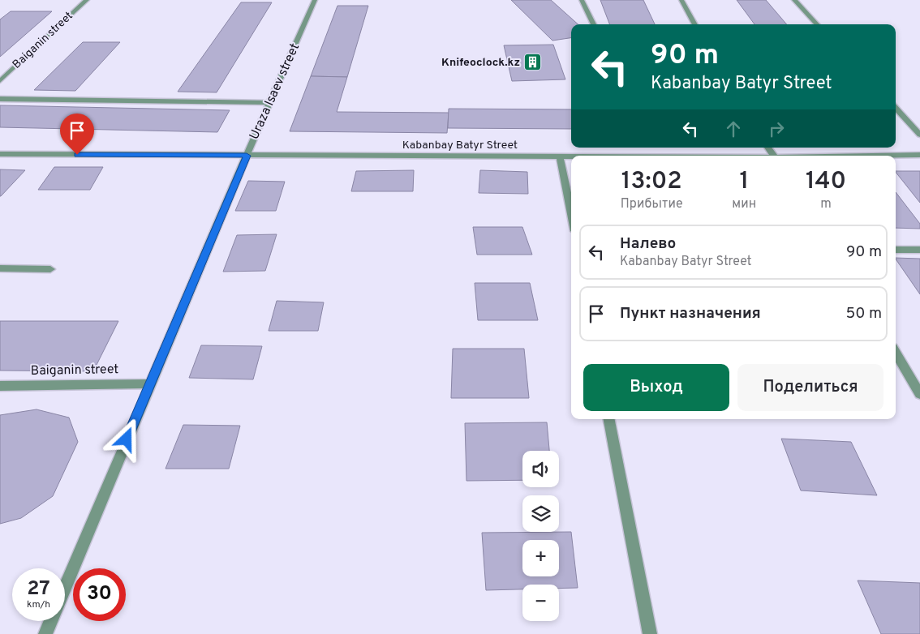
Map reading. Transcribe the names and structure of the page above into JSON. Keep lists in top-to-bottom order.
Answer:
{
  "streets": {
    "street": ["Baiganin street", "Uraza Isaev street", "Kabanbay Batyr Street"]
  },
  "crossings": [
    ["Baiganin street", "Uraza Isaev street"],
    ["Uraza Isaev street", "Kabanbay Batyr Street"]
  ],
  "places": {
    "building": ["Knifeoclock.kz"]
  },
  "page": {
    "turn": ["90 m", "Kabanbay Batyr Street"],
    "eta": [
      "13:02",
      "Прибытие",
      "1",
      "мин",
      "140",
      "m"
    ],
    "list": [
      {
        "name": "Налево",
        "note": "Kabanbay Batyr Street",
        "value": "90 m"
      },
      {
        "name": "Пункт назначения",
        "value": "50 m"
      }
    ],
    "buttons": ["Выход", "Поделиться"],
    "map_buttons": ["+", "−"],
    "speed": "27 km/h",
    "limit": "30"
  }
}
